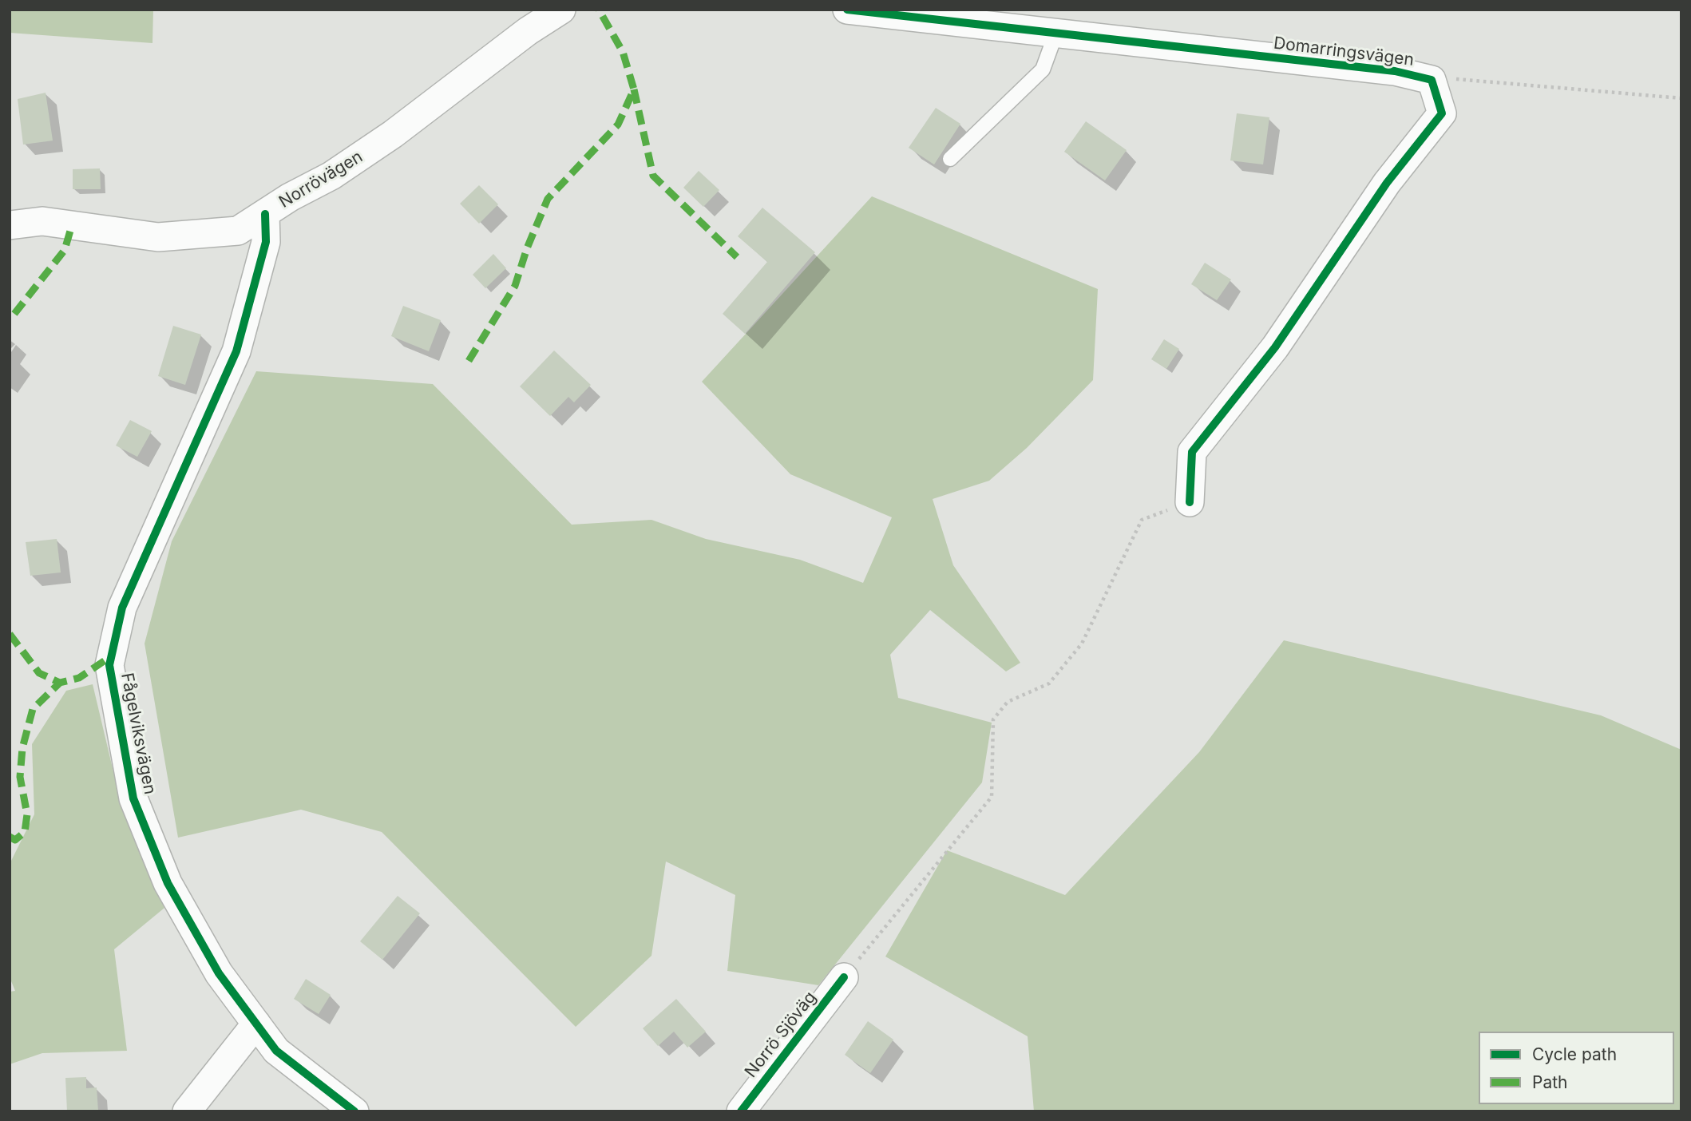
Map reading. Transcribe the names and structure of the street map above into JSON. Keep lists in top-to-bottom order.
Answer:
{
  "streets": {
    "street": [
      "Domarringsvägen",
      "Norrövägen",
      "Fågelviksvägen",
      "Norrö Sjöväg"
    ]
  },
  "crossings": [
    ["Norrövägen", "Fågelviksvägen"]
  ],
  "legend": ["Cycle path", "Path"]
}
